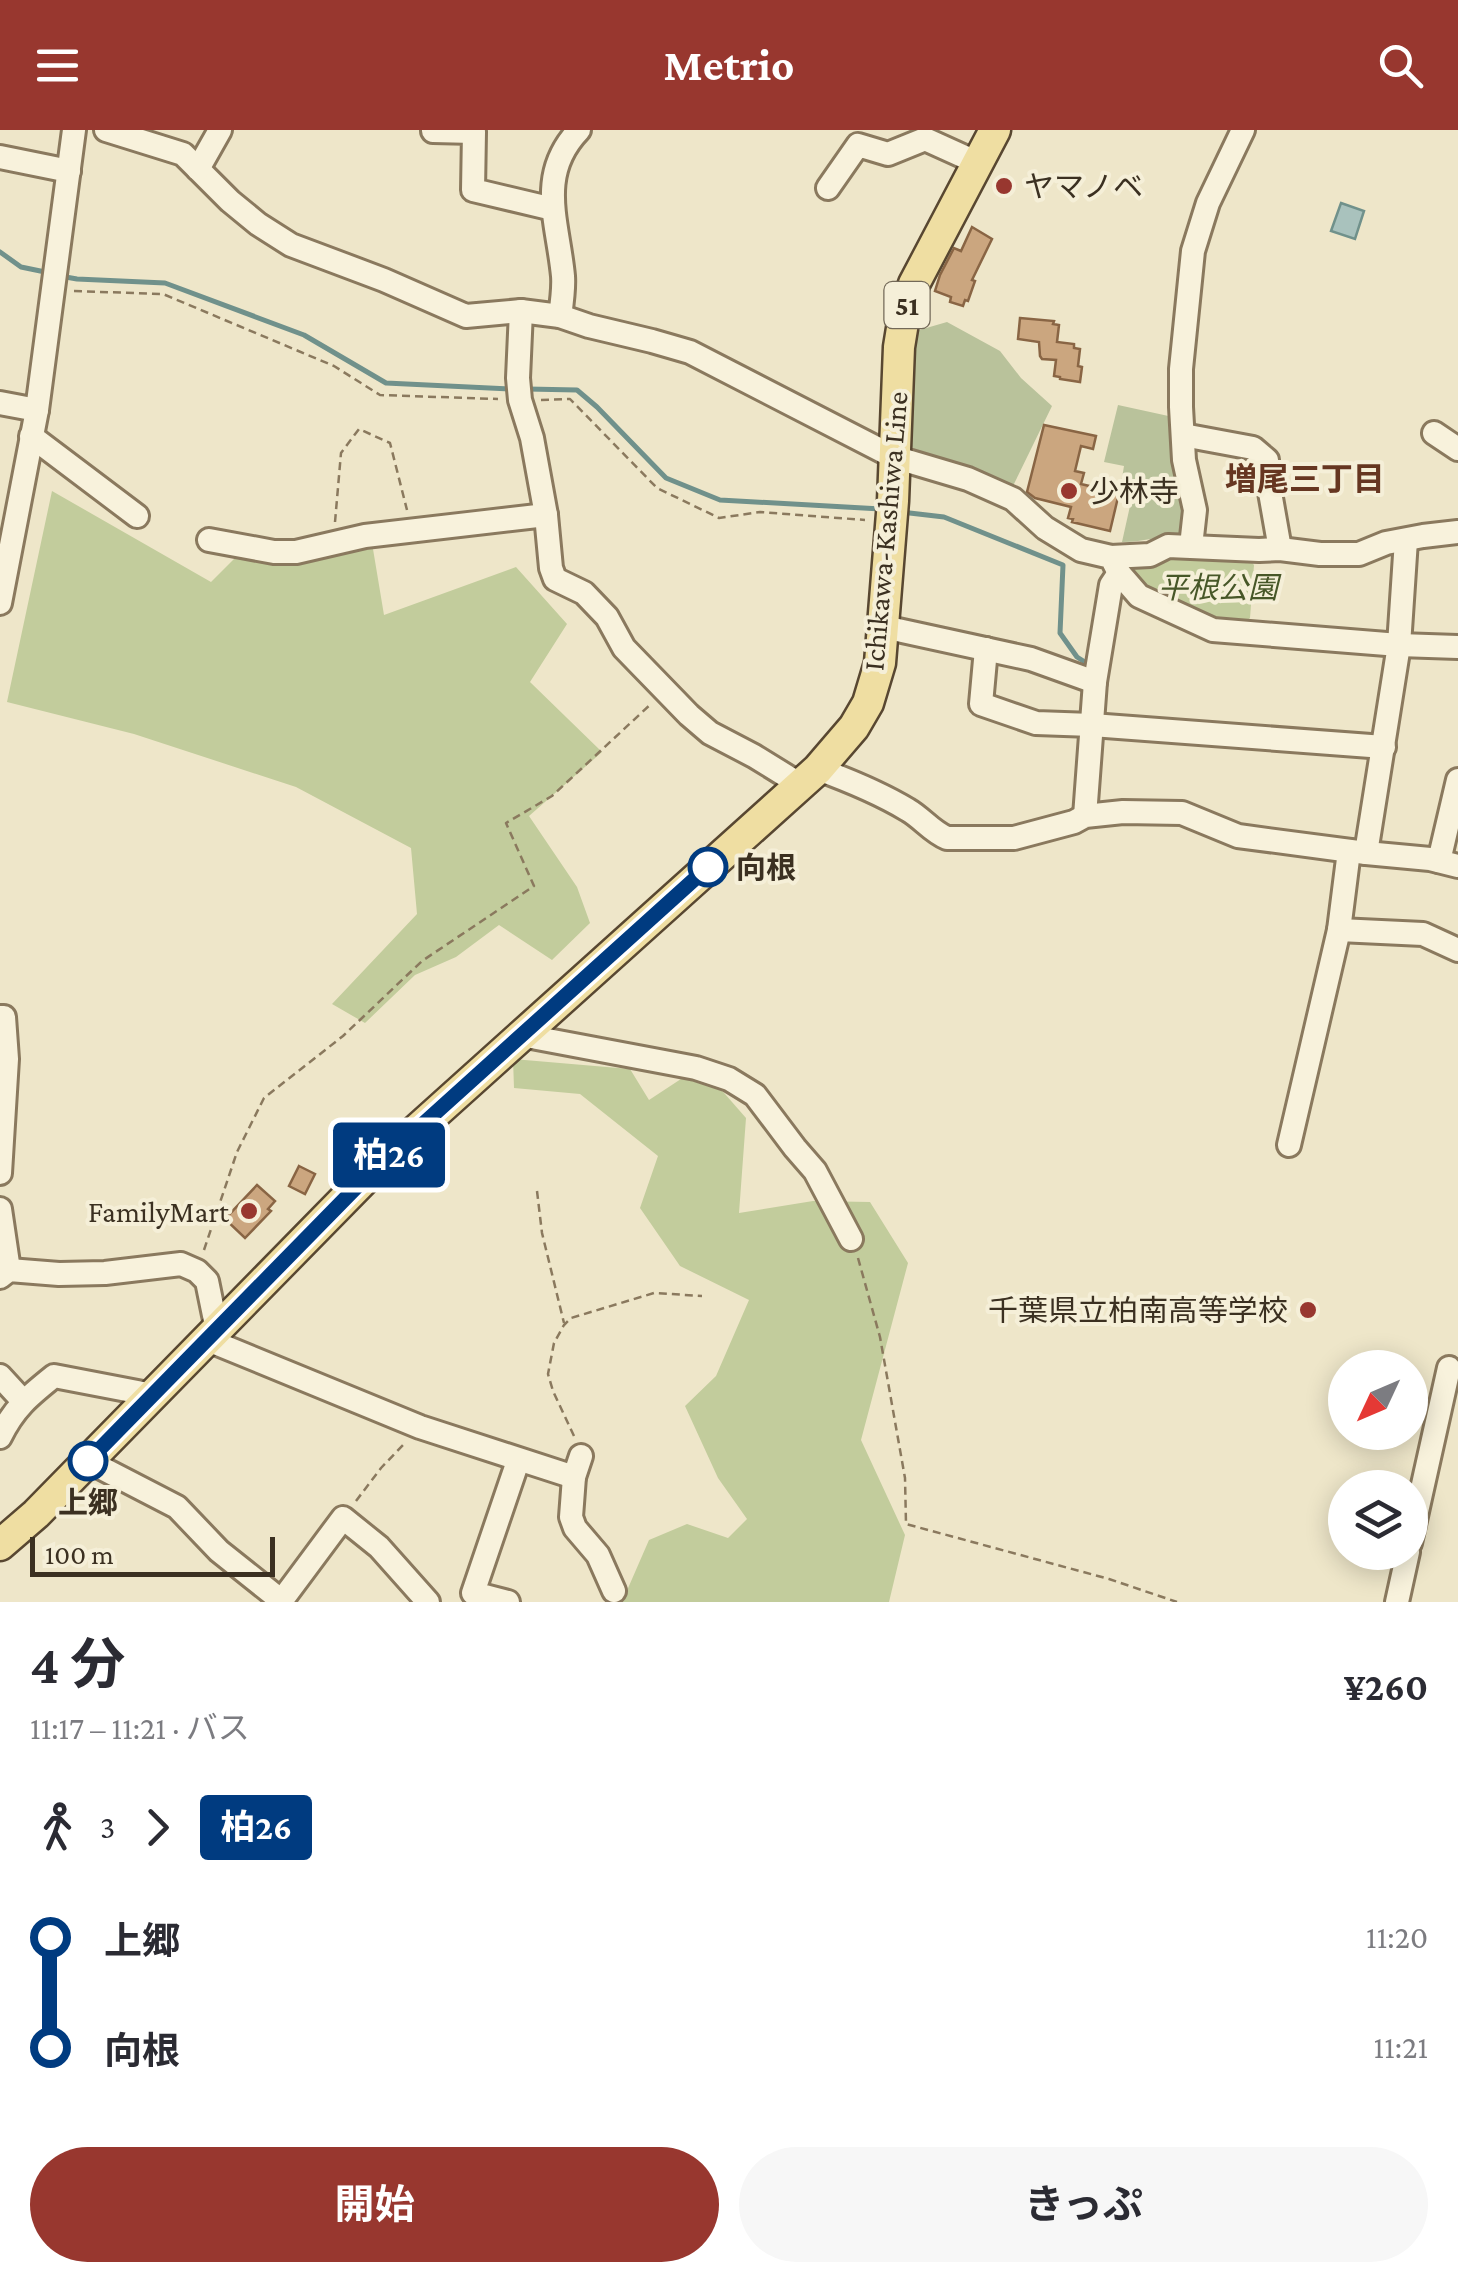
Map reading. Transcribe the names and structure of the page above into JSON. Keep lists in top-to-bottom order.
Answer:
{
  "streets": {
    "main road": ["51", "Ichikawa-Kashiwa Line"]
  },
  "districts": ["増尾三丁目"],
  "parks": ["平根公園"],
  "places": [
    "ヤマノベ",
    "少林寺",
    "向根",
    "FamilyMart",
    "千葉県立柏南高等学校",
    "上郷"
  ],
  "lines": ["bus line 柏26"],
  "scale_bar": "100 m",
  "north": "bottom left",
  "page": {
    "header": "Metrio",
    "on_map": "柏26",
    "scale": "100 m",
    "heading": ["4 分", "11:17 – 11:21 · バス", "¥260"],
    "legs": ["3", "柏26"],
    "list": [
      {
        "name": "上郷",
        "value": "11:20"
      },
      {
        "name": "向根",
        "value": "11:21"
      }
    ],
    "buttons": ["開始", "きっぷ"]
  }
}
